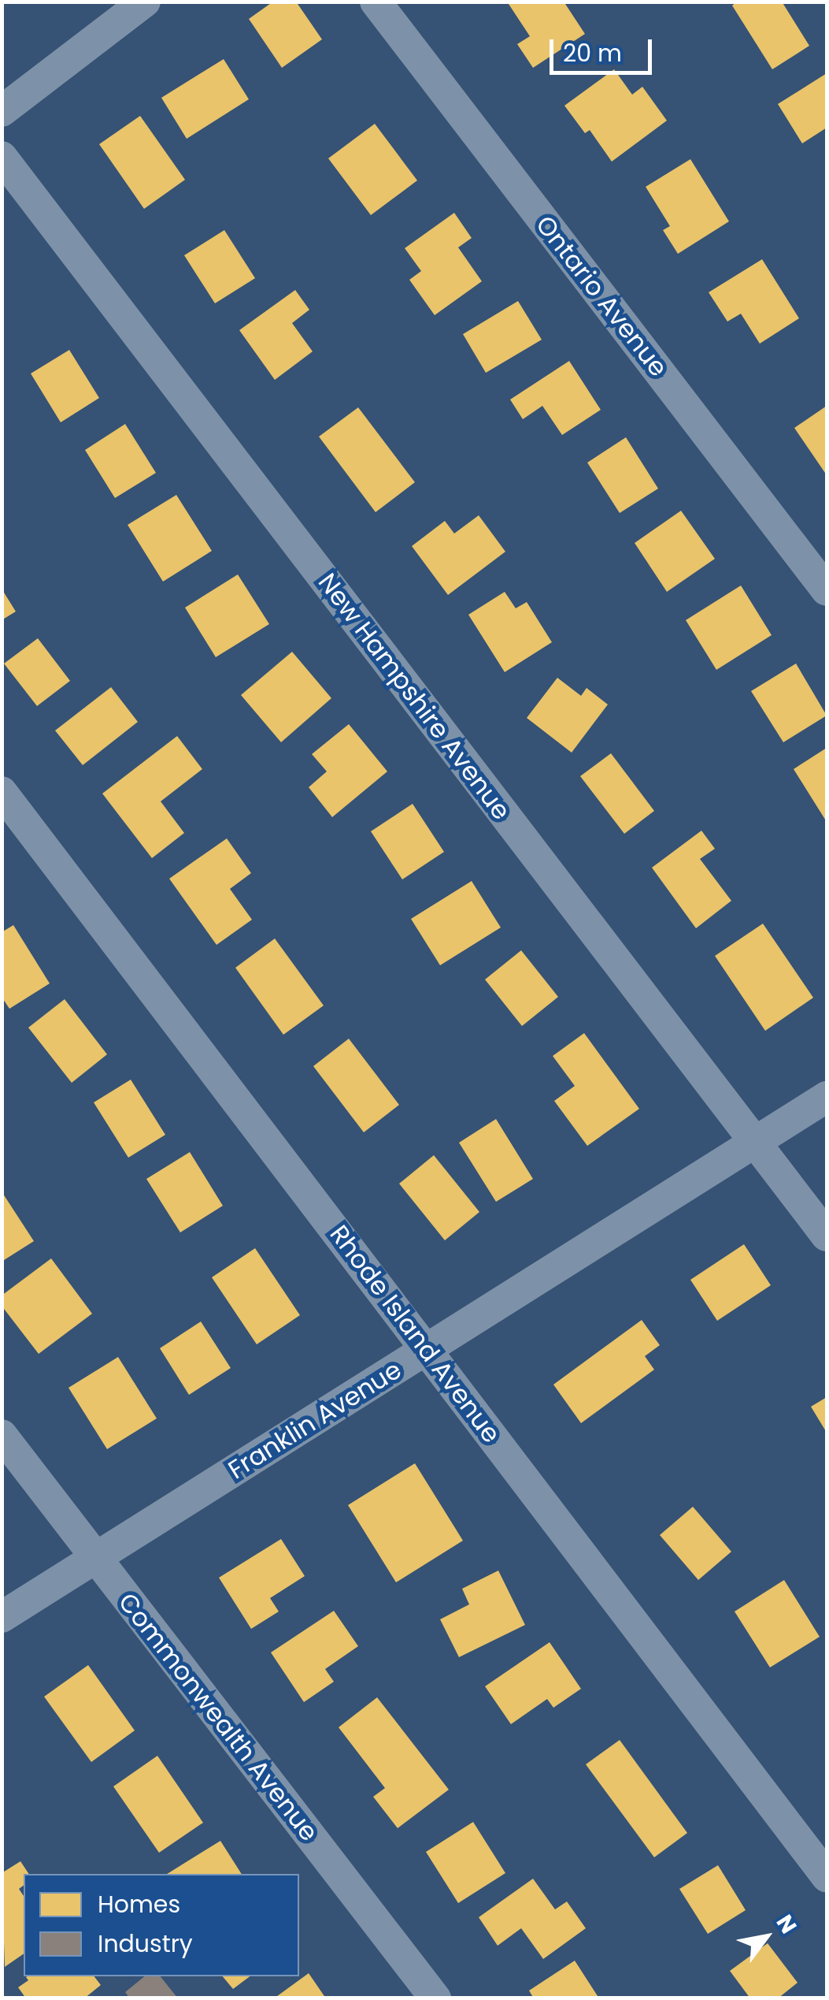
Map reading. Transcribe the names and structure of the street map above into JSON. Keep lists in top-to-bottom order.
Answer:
{
  "streets": {
    "street": [
      "Ontario Avenue",
      "New Hampshire Avenue",
      "Rhode Island Avenue",
      "Franklin Avenue",
      "Commonwealth Avenue"
    ]
  },
  "crossings": [
    ["New Hampshire Avenue", "Franklin Avenue"],
    ["Rhode Island Avenue", "Franklin Avenue"],
    ["Franklin Avenue", "Commonwealth Avenue"]
  ],
  "legend": ["Homes", "Industry"],
  "scale_bar": "20 m",
  "north": "top right"
}
